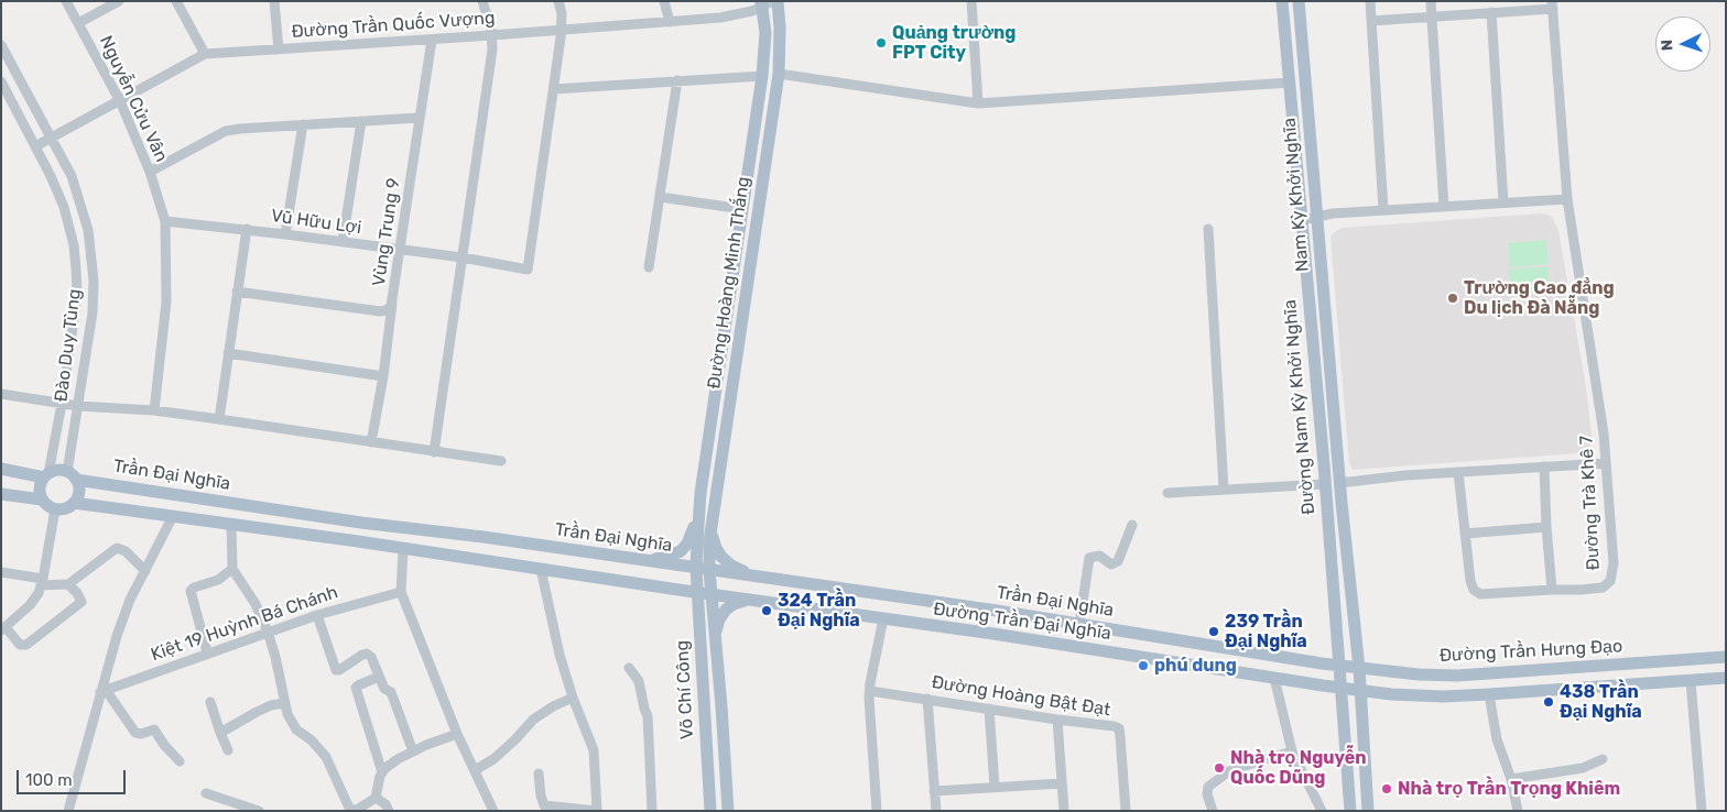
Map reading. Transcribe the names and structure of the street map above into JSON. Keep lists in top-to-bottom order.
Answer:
{
  "streets": {
    "main road": [
      "Nam Kỳ Khởi Nghĩa",
      "Đường Hoàng Minh Thắng",
      "Đường Nam Kỳ Khởi Nghĩa",
      "Trần Đại Nghĩa",
      "Đường Trần Đại Nghĩa",
      "Đường Trần Hưng Đạo",
      "Võ Chí Công"
    ],
    "street": [
      "Đường Trần Quốc Vượng",
      "Nguyễn Cửu Vân",
      "Vũ Hữu Lợi",
      "Vùng Trung 9",
      "Đào Duy Tùng",
      "Đường Trà Khê 7",
      "Kiệt 19 Huỳnh Bá Chánh",
      "Đường Hoàng Bật Đạt"
    ]
  },
  "crossings": [
    ["Đường Trần Quốc Vượng", "Nguyễn Cửu Vân"],
    ["Đường Trần Quốc Vượng", "Vùng Trung 9"],
    ["Đường Trần Quốc Vượng", "Đường Hoàng Minh Thắng"],
    ["Đường Trần Quốc Vượng", "Đào Duy Tùng"],
    ["Nguyễn Cửu Vân", "Vũ Hữu Lợi"],
    ["Nam Kỳ Khởi Nghĩa", "Đường Nam Kỳ Khởi Nghĩa"],
    ["Vũ Hữu Lợi", "Vùng Trung 9"],
    ["Đường Hoàng Minh Thắng", "Trần Đại Nghĩa"],
    ["Đường Hoàng Minh Thắng", "Võ Chí Công"],
    ["Đào Duy Tùng", "Trần Đại Nghĩa"],
    ["Đường Nam Kỳ Khởi Nghĩa", "Trần Đại Nghĩa"],
    ["Đường Nam Kỳ Khởi Nghĩa", "Đường Trần Đại Nghĩa"],
    ["Đường Nam Kỳ Khởi Nghĩa", "Đường Trần Hưng Đạo"],
    ["Trần Đại Nghĩa", "Đường Trần Hưng Đạo"],
    ["Trần Đại Nghĩa", "Võ Chí Công"],
    ["Đường Trần Đại Nghĩa", "Võ Chí Công"]
  ],
  "places": [
    "Quảng trường FPT City",
    "Trường Cao đẳng Du lịch Đà Nẵng",
    "324 Trần Đại Nghĩa",
    "239 Trần Đại Nghĩa",
    "phú dung",
    "438 Trần Đại Nghĩa",
    "Nhà trọ Nguyễn Quốc Dũng",
    "Nhà trọ Trần Trọng Khiêm"
  ],
  "scale_bar": "100 m",
  "north": "left"
}
